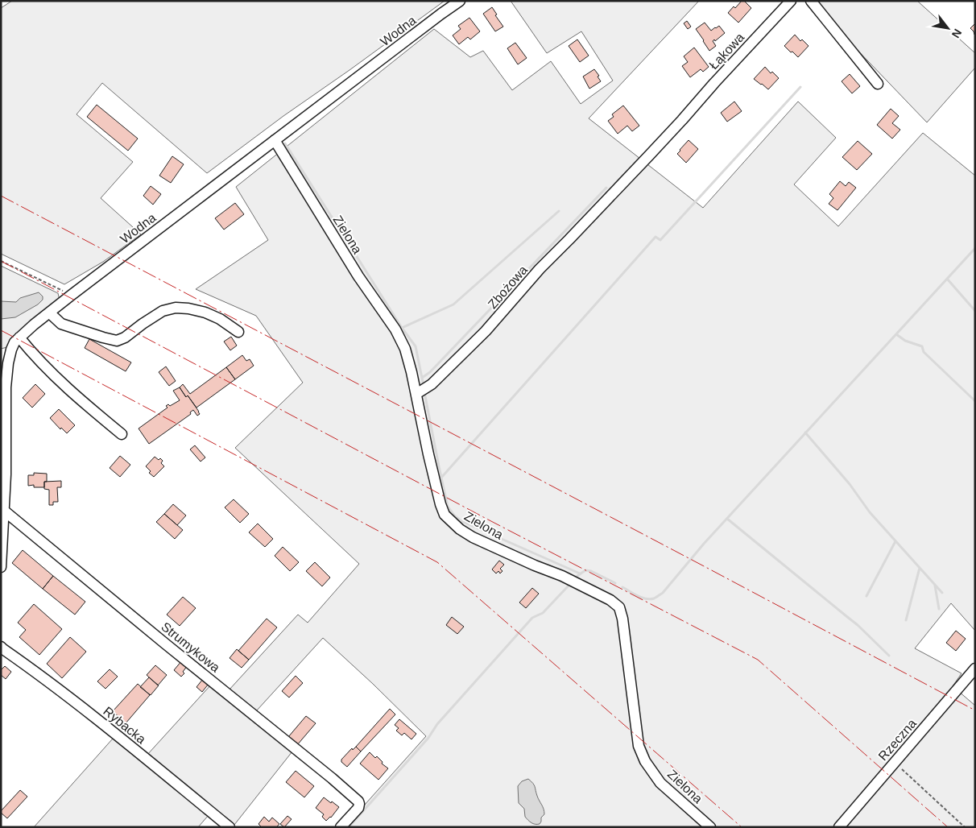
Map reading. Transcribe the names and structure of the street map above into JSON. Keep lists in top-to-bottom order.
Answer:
{
  "streets": {
    "street": [
      "Wodna",
      "Łąkowa",
      "Zielona",
      "Zbożowa",
      "Strumykowa",
      "Rybacka",
      "Rzeczna"
    ]
  },
  "crossings": [
    ["Wodna", "Zielona"],
    ["Wodna", "Strumykowa"],
    ["Łąkowa", "Zbożowa"],
    ["Zielona", "Zbożowa"]
  ],
  "north": "bottom right"
}
